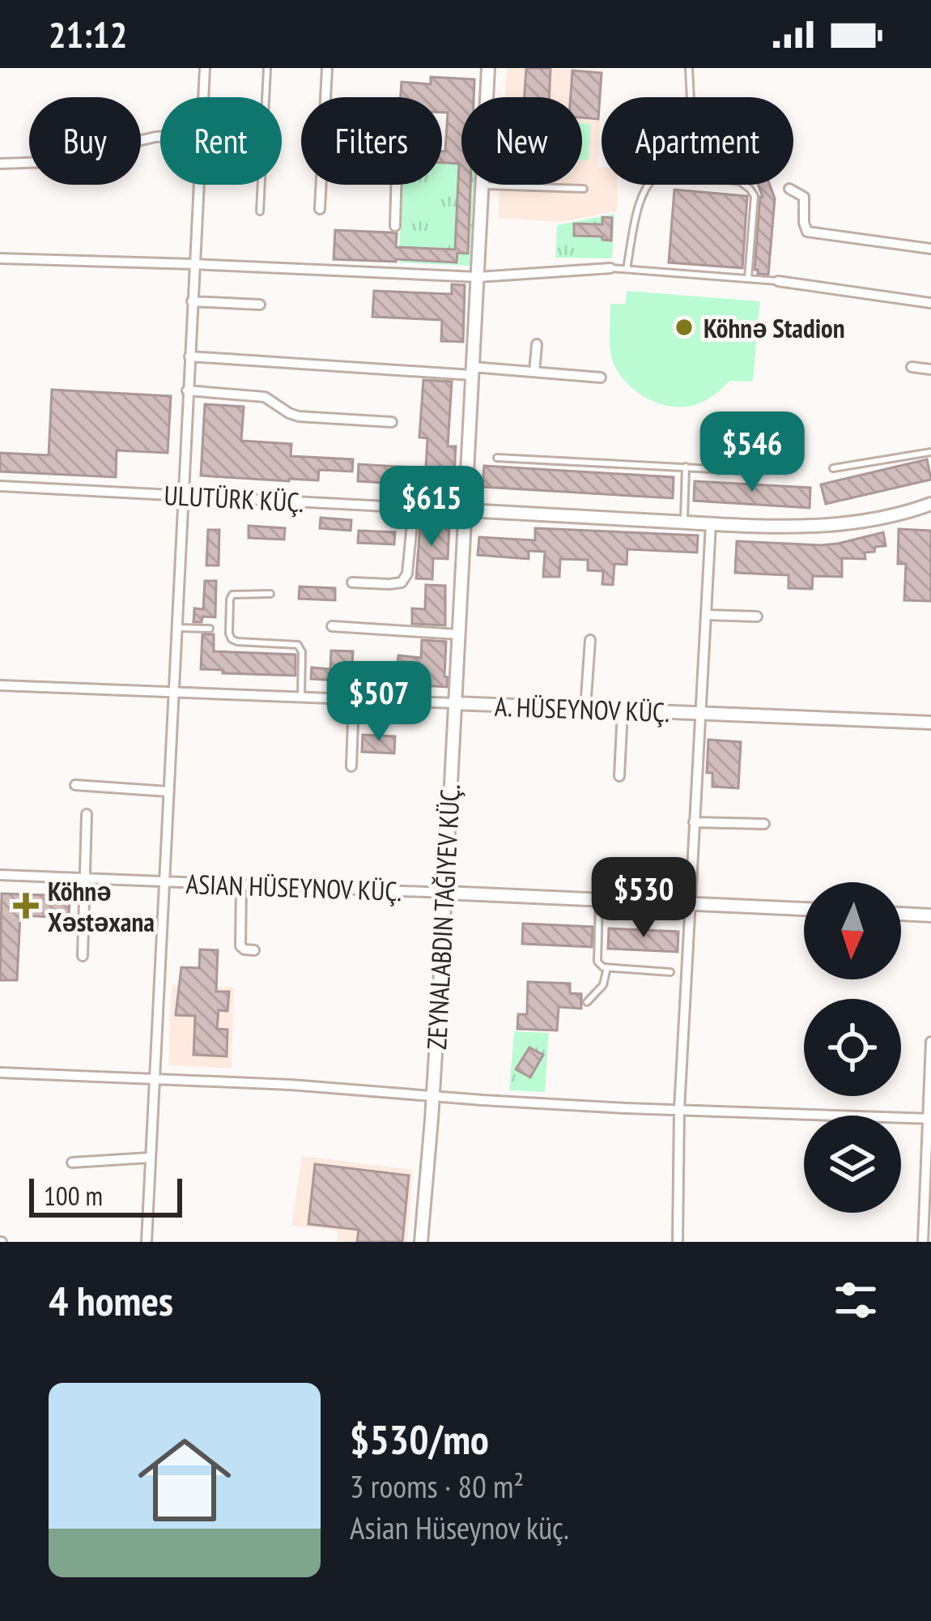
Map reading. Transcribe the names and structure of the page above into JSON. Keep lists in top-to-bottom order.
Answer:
{
  "streets": {
    "street": ["ULUTÜRK KÜÇ.", "A. HÜSEYNOV KÜÇ.", "ASIAN HÜSEYNOV KÜÇ."]
  },
  "places": {
    "other": ["Köhnə Stadion"],
    "health": ["Köhnə Xəstəxana"]
  },
  "scale_bar": "100 m",
  "north": "bottom",
  "page": {
    "status": "21:12",
    "chip": [
      "Buy",
      "Rent",
      "Filters",
      "New",
      "Apartment"
    ],
    "price": [
      "$546",
      "$615",
      "$507",
      "$530"
    ],
    "scale": "100 m",
    "heading": "4 homes",
    "list": [
      {
        "name": "$530/mo",
        "note": "3 rooms · 80 m² · Asian Hüseynov küç."
      }
    ]
  }
}
